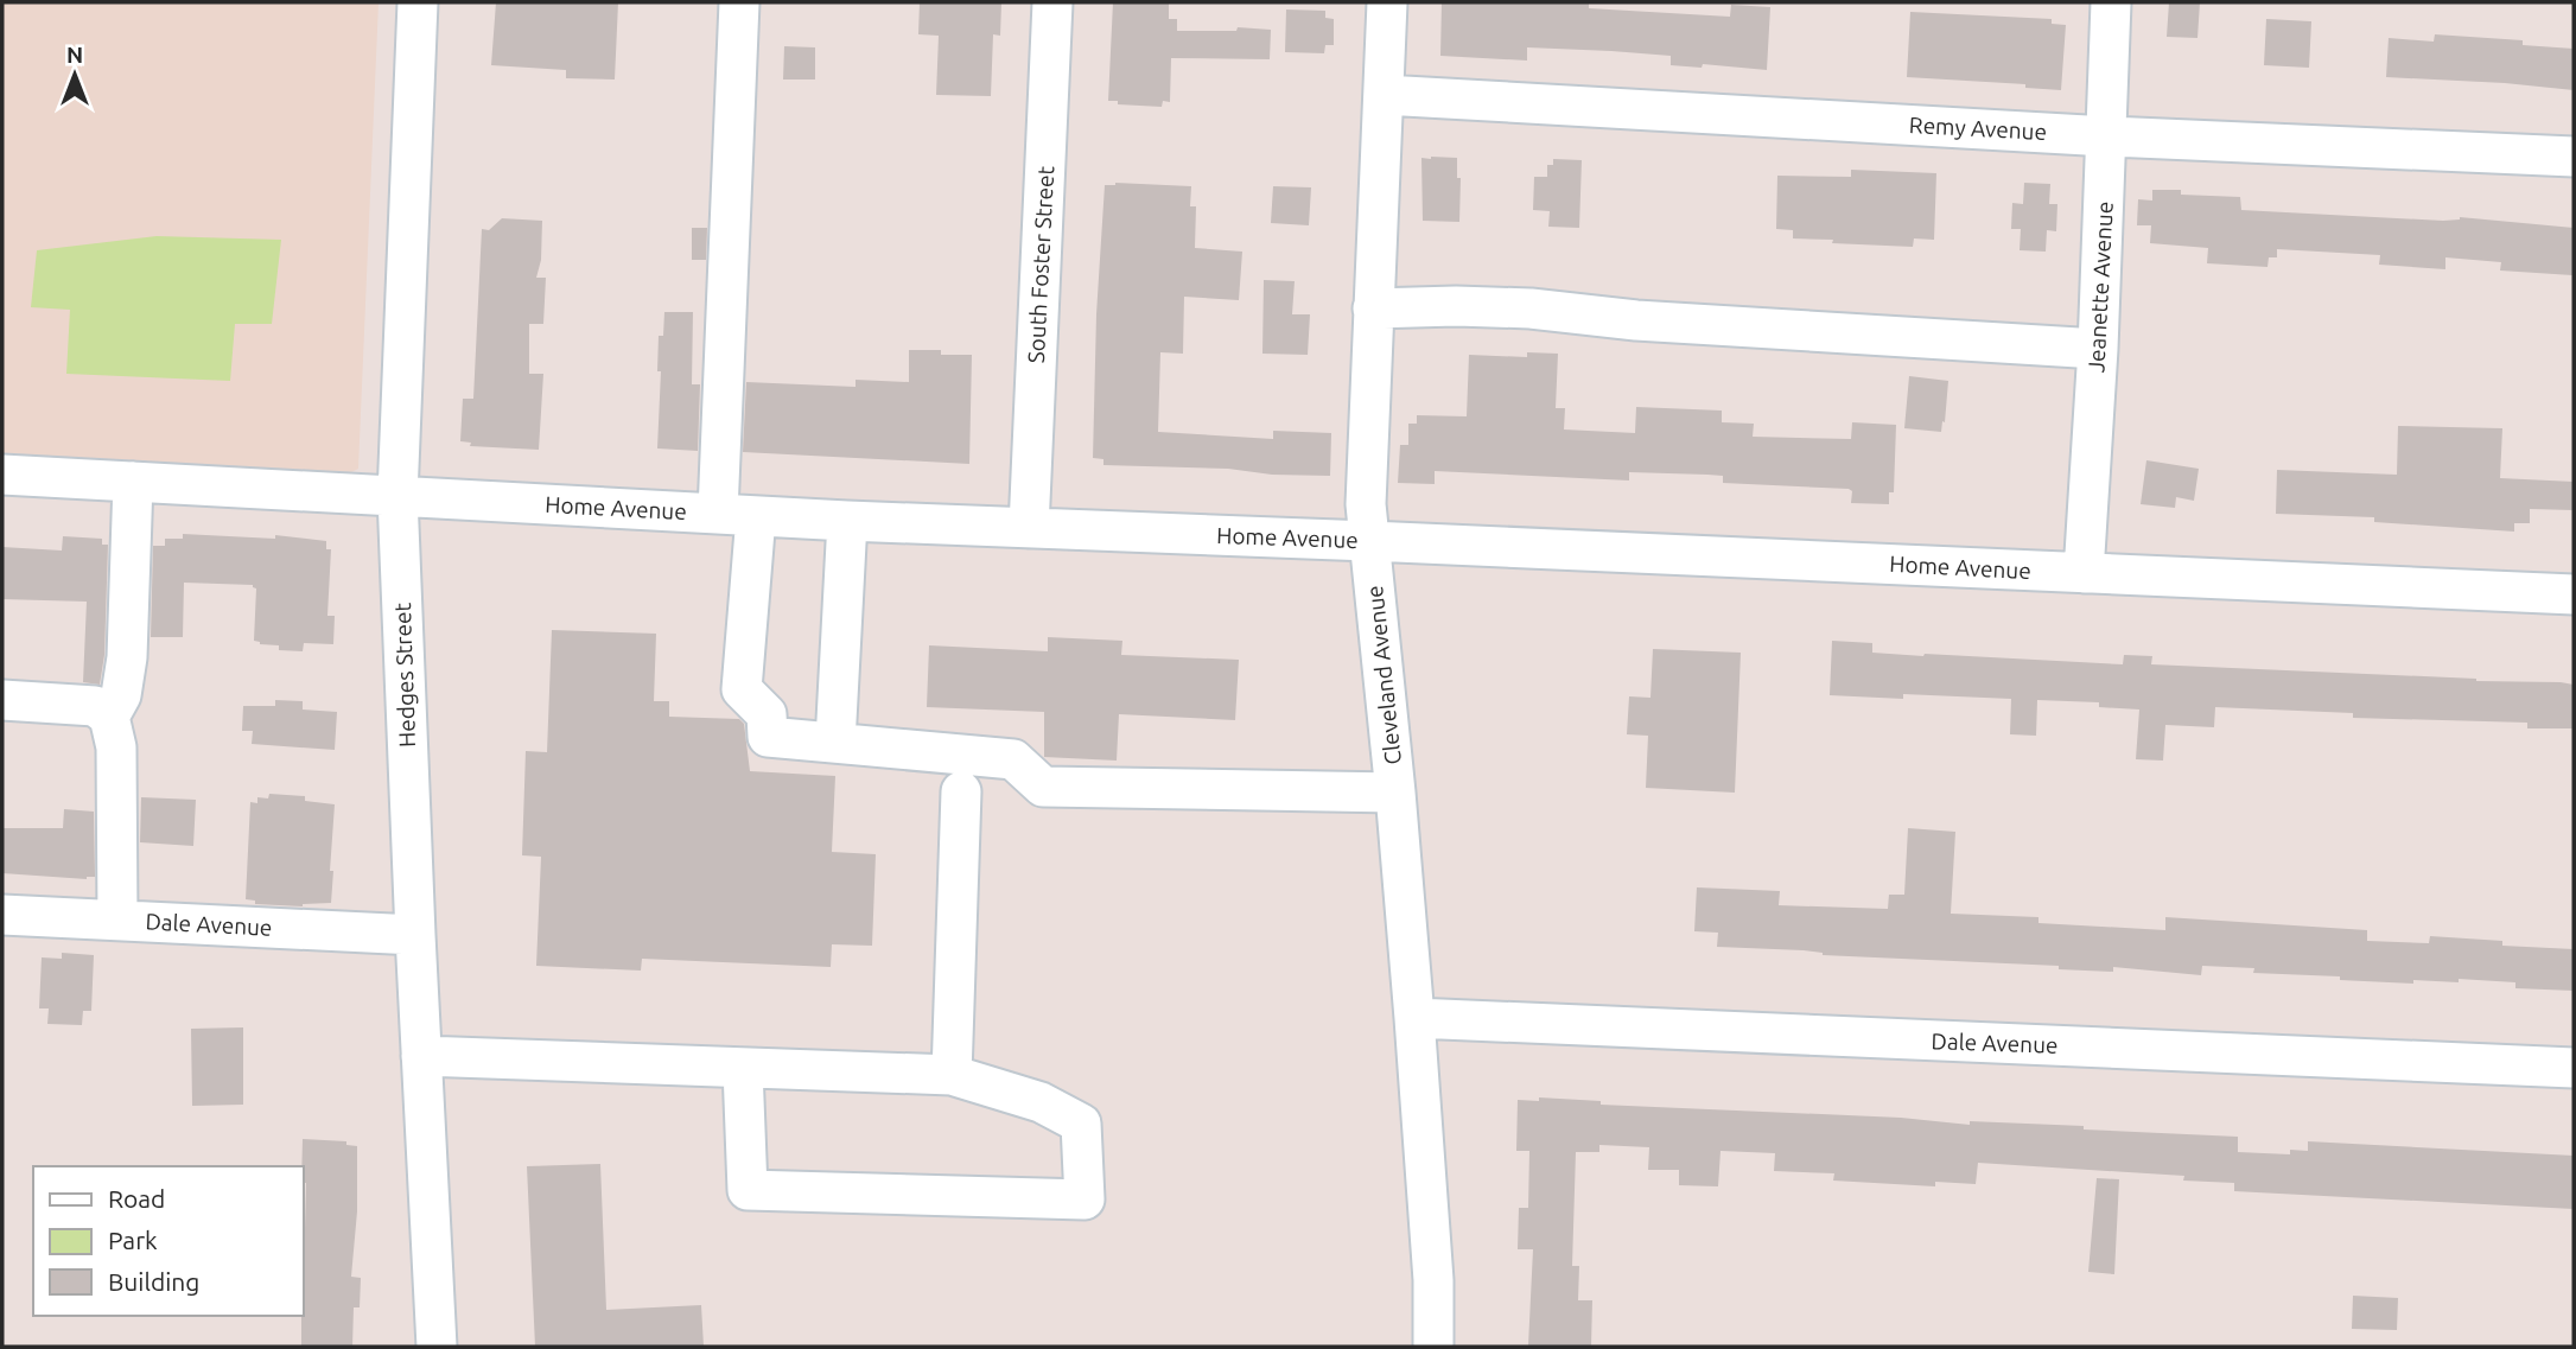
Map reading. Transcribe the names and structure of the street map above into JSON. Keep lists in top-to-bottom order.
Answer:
{
  "streets": {
    "street": [
      "Remy Avenue",
      "South Foster Street",
      "Jeanette Avenue",
      "Home Avenue",
      "Hedges Street",
      "Cleveland Avenue",
      "Dale Avenue"
    ]
  },
  "crossings": [
    ["Remy Avenue", "Jeanette Avenue"],
    ["Remy Avenue", "Cleveland Avenue"],
    ["South Foster Street", "Home Avenue"],
    ["Jeanette Avenue", "Home Avenue"],
    ["Home Avenue", "Hedges Street"],
    ["Home Avenue", "Cleveland Avenue"],
    ["Hedges Street", "Dale Avenue"],
    ["Cleveland Avenue", "Dale Avenue"]
  ],
  "legend": ["Road", "Park", "Building"],
  "north": "top"
}
